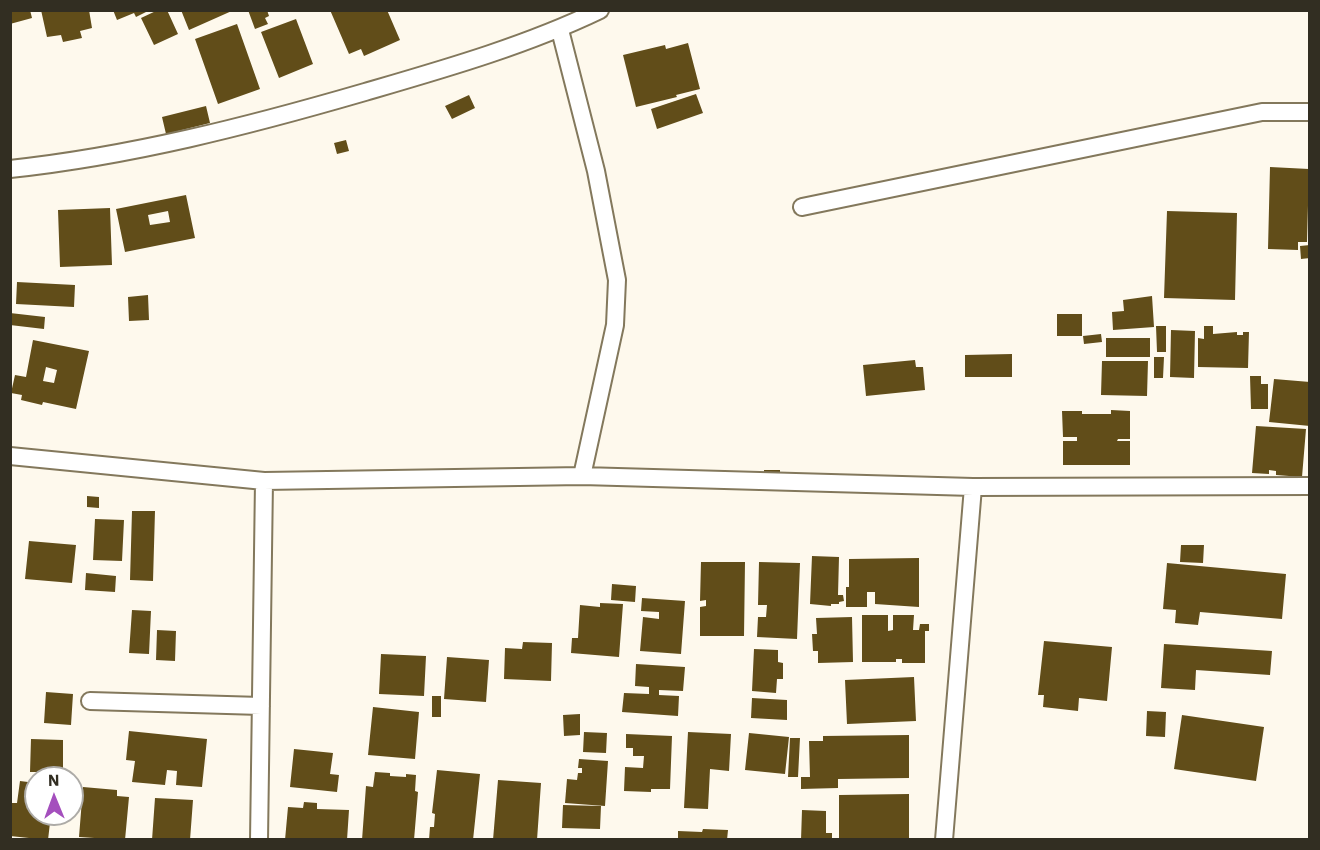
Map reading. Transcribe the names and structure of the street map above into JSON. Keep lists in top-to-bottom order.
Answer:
{
  "north": "top"
}
